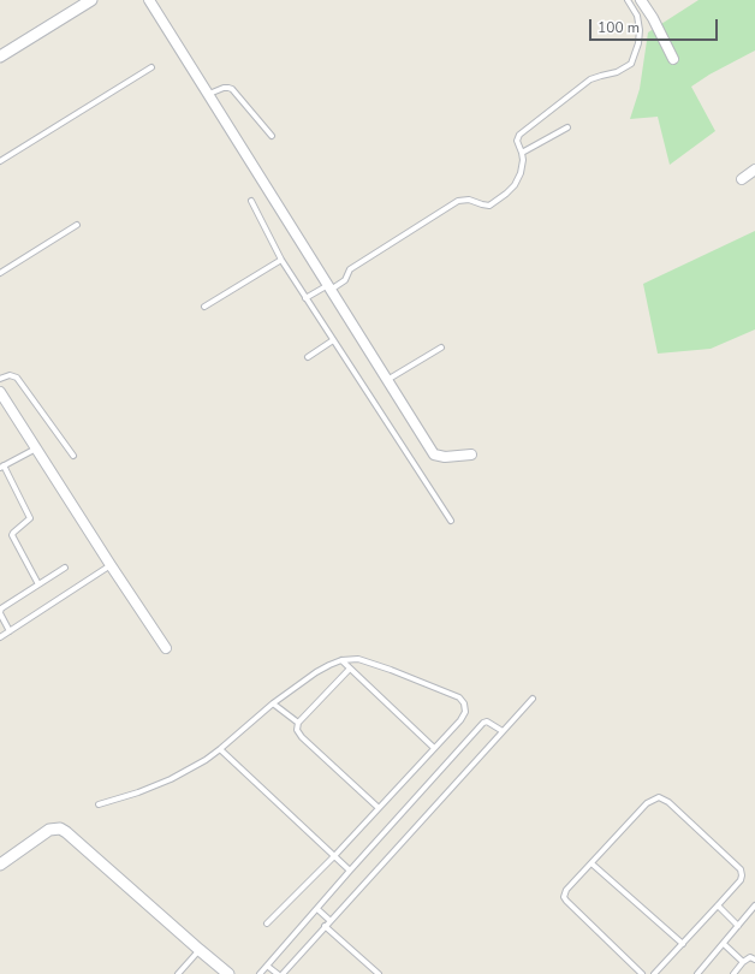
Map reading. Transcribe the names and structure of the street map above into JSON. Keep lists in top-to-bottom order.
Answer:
{
  "scale_bar": "100 m"
}
